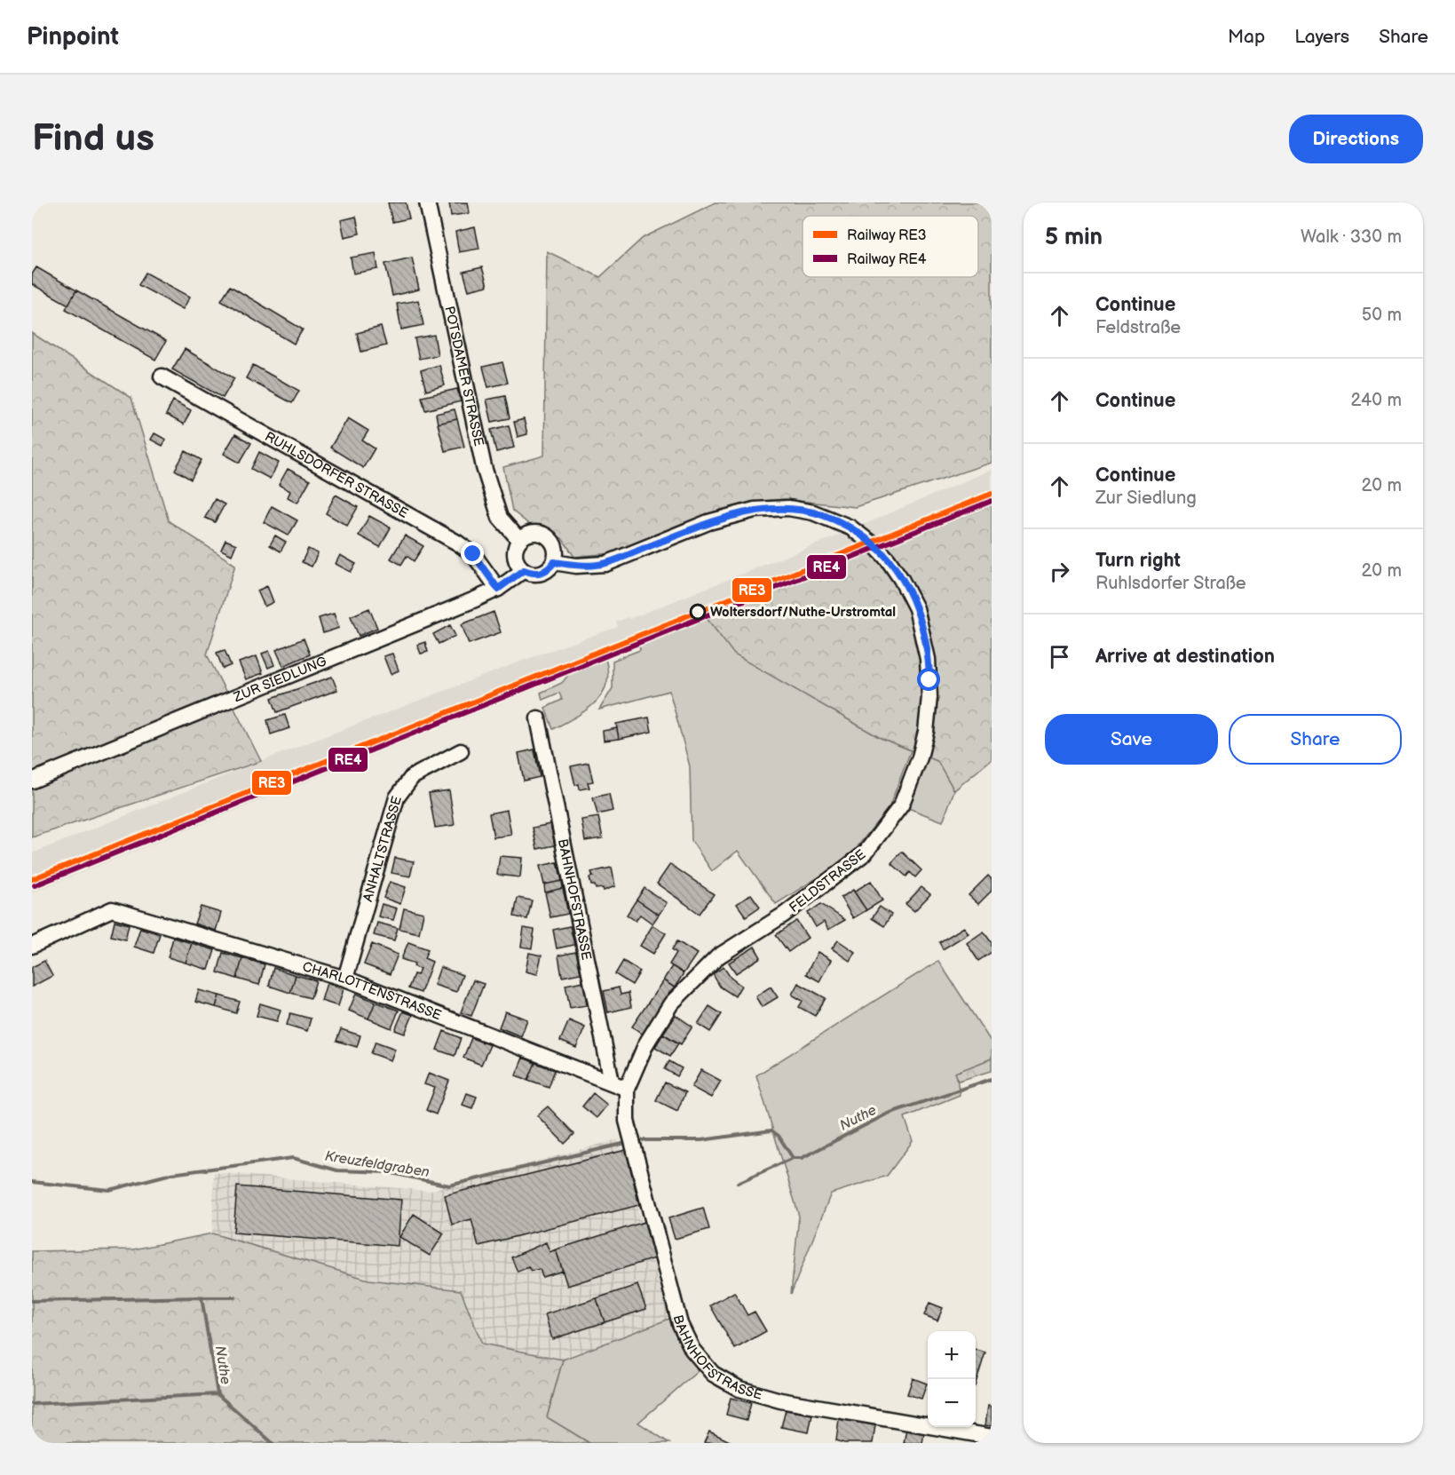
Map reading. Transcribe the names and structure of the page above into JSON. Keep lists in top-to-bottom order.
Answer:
{
  "streets": {
    "street": [
      "POTSDAMER STRASSE",
      "RUHLSDORFER STRASSE",
      "ZUR SIEDLUNG",
      "ANHALTSTRASSE",
      "FELDSTRASSE",
      "BAHNHOFSTRASSE",
      "CHARLOTTENSTRASSE"
    ]
  },
  "crossings": [
    ["POTSDAMER STRASSE", "ZUR SIEDLUNG"],
    ["POTSDAMER STRASSE", "FELDSTRASSE"],
    ["RUHLSDORFER STRASSE", "ZUR SIEDLUNG"],
    ["ZUR SIEDLUNG", "FELDSTRASSE"],
    ["ANHALTSTRASSE", "CHARLOTTENSTRASSE"],
    ["FELDSTRASSE", "BAHNHOFSTRASSE"],
    ["FELDSTRASSE", "CHARLOTTENSTRASSE"],
    ["BAHNHOFSTRASSE", "CHARLOTTENSTRASSE"]
  ],
  "water": ["Nuthe", "Kreuzfeldgraben"],
  "places": ["Woltersdorf/Nuthe-Urstromtal"],
  "lines": ["rail line RE3", "rail line RE4"],
  "legend": ["Railway RE3", "Railway RE4"],
  "page": {
    "header": "Pinpoint",
    "nav": ["Map", "Layers", "Share"],
    "buttons": [
      "Directions",
      ["Save", "Share"]
    ],
    "title": "Find us",
    "heading": ["5 min", "Walk · 330 m"],
    "list": [
      ["Continue", "Feldstraße", "50 m"],
      ["Continue", "240 m"],
      ["Continue", "Zur Siedlung", "20 m"],
      ["Turn right", "Ruhlsdorfer Straße", "20 m"],
      "Arrive at destination"
    ],
    "map_buttons": ["+", "−"]
  }
}
